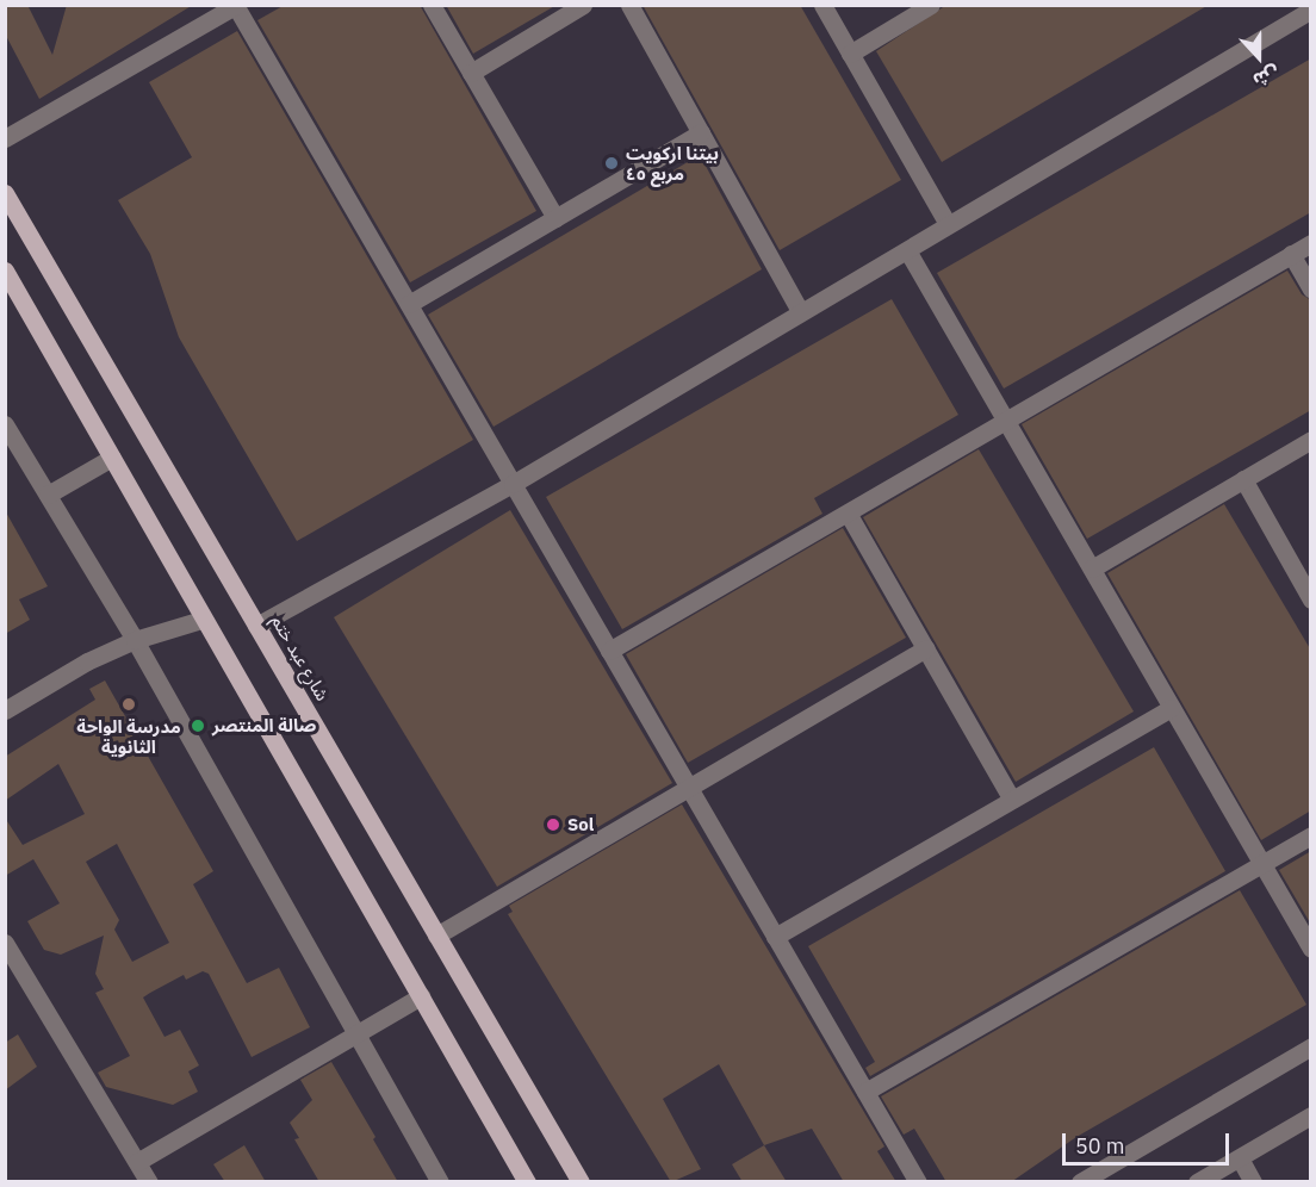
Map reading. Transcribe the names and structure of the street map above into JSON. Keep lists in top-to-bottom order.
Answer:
{
  "streets": {
    "main road": ["شارع عبد ختم"]
  },
  "places": [
    "بيتنا اركويت مربع ٤٥",
    "مدرسة الواحة الثانوية",
    "صالة المنتصر",
    "Sol"
  ],
  "scale_bar": "50 m",
  "north": "bottom"
}
